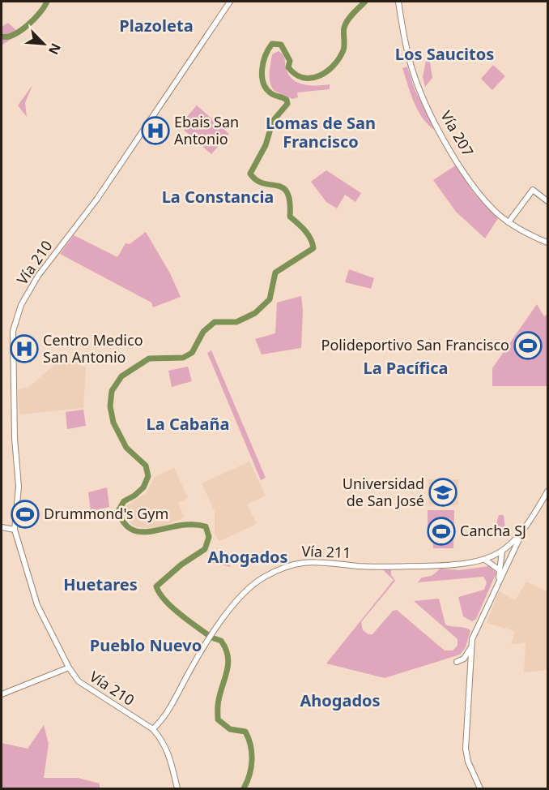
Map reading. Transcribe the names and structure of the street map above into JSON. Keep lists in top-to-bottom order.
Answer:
{
  "streets": {
    "main road": ["Vía 207", "Vía 210", "Vía 211"]
  },
  "crossings": [
    ["Vía 210", "Vía 211"]
  ],
  "districts": [
    "Plazoleta",
    "Los Saucitos",
    "Lomas de San Francisco",
    "La Constancia",
    "La Pacífica",
    "La Cabaña",
    "Ahogados",
    "Huetares",
    "Pueblo Nuevo",
    "Ahogados"
  ],
  "places": {
    "hospital": ["Ebais San Antonio", "Centro Medico San Antonio"],
    "sports": ["Polideportivo San Francisco", "Drummond's Gym", "Cancha SJ"],
    "school or university": ["Universidad de San José"]
  },
  "north": "bottom right"
}
